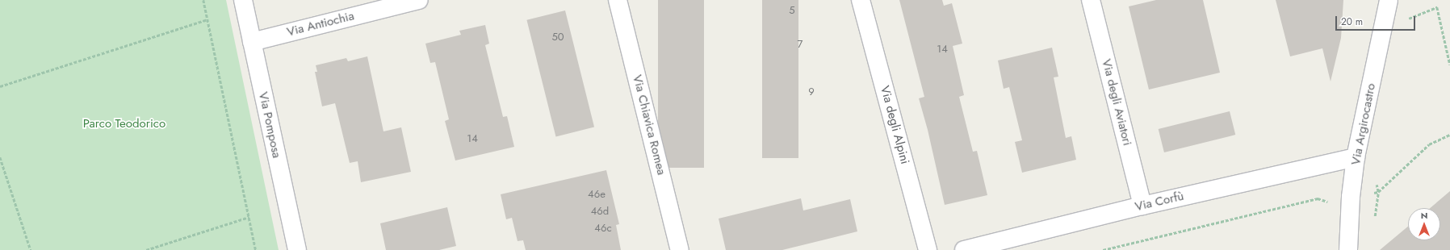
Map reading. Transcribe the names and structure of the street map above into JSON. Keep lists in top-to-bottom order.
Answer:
{
  "streets": {
    "street": [
      "Via Antiochia",
      "Via degli Aviatori",
      "Via Argirocastro",
      "Via Pomposa",
      "Via Chiavica Romea",
      "Via degli Alpini",
      "Via Corfù"
    ]
  },
  "crossings": [
    ["Via Antiochia", "Via Pomposa"],
    ["Via degli Aviatori", "Via Corfù"],
    ["Via Argirocastro", "Via Corfù"]
  ],
  "parks": ["Parco Teodorico"],
  "house_numbers": [
    "5",
    "50",
    "7",
    "14",
    "9",
    "14",
    "46e",
    "46d",
    "46c"
  ],
  "scale_bar": "20 m",
  "north": "top"
}
